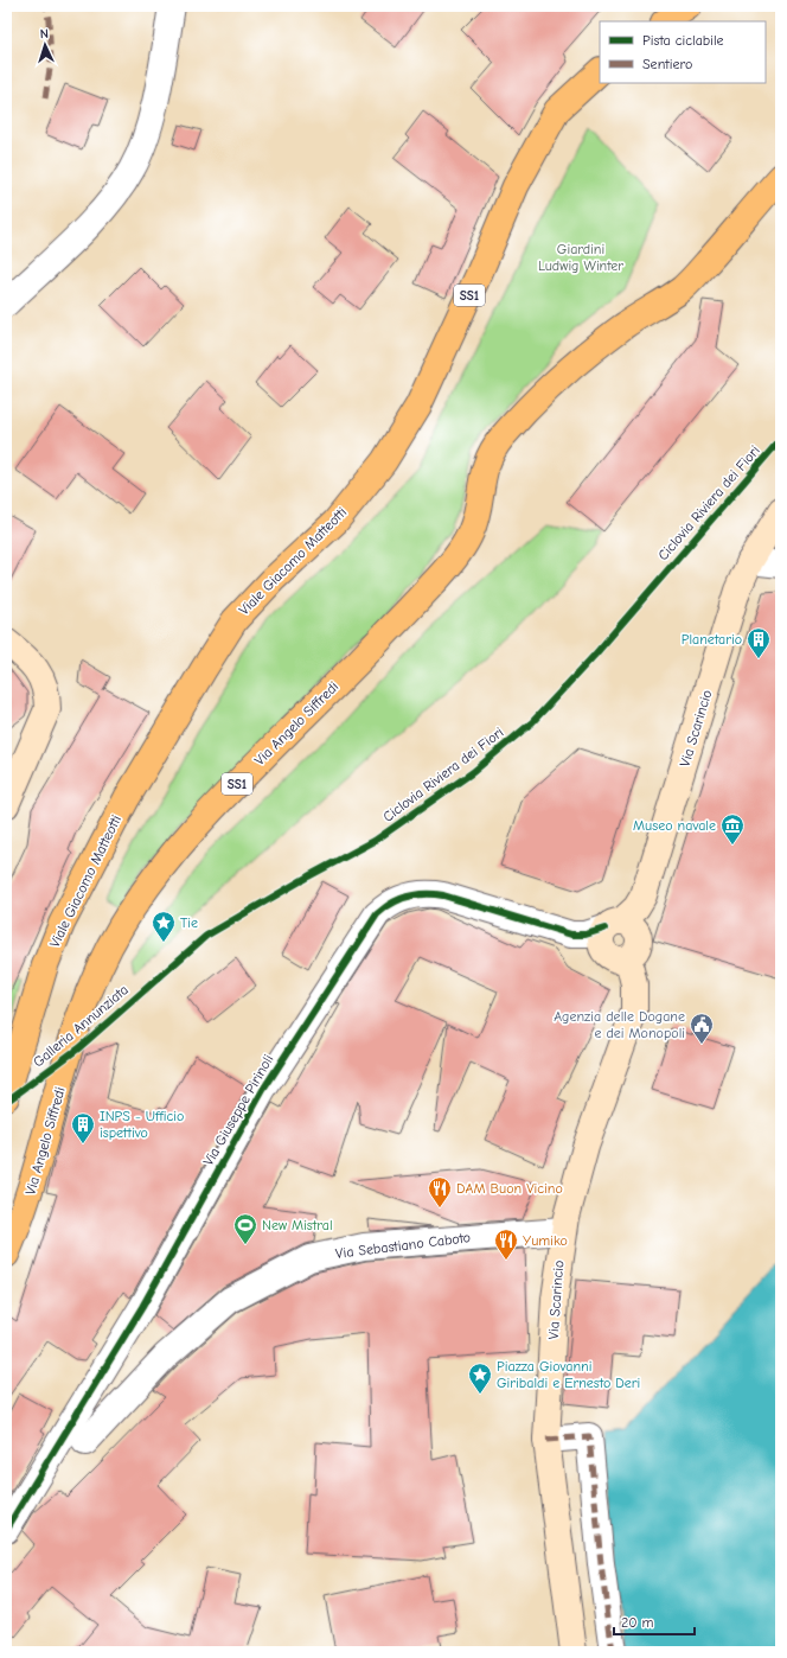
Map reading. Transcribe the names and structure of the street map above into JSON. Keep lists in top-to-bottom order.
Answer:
{
  "streets": {
    "main road": ["SS1", "Viale Giacomo Matteotti", "Via Angelo Siffredi"],
    "street": ["Via Scarincio", "Via Giuseppe Pirinoli", "Via Sebastiano Caboto"],
    "cycle path": ["Ciclovia Riviera dei Fiori"]
  },
  "crossings": [
    ["Via Scarincio", "Via Giuseppe Pirinoli"],
    ["Via Scarincio", "Via Sebastiano Caboto"]
  ],
  "parks": ["Giardini Ludwig Winter"],
  "places": {
    "building": ["Planetario", "INPS - Ufficio ispettivo"],
    "museum": ["Museo navale"],
    "place": ["Tie", "Piazza Giovanni Giribaldi e Ernesto Deri"],
    "public building": ["Agenzia delle Dogane e dei Monopoli"],
    "restaurant": ["DAM Buon Vicino", "Yumiko"],
    "sports": ["New Mistral"]
  },
  "legend": ["Pista ciclabile", "Sentiero"],
  "scale_bar": "20 m",
  "north": "top"
}
